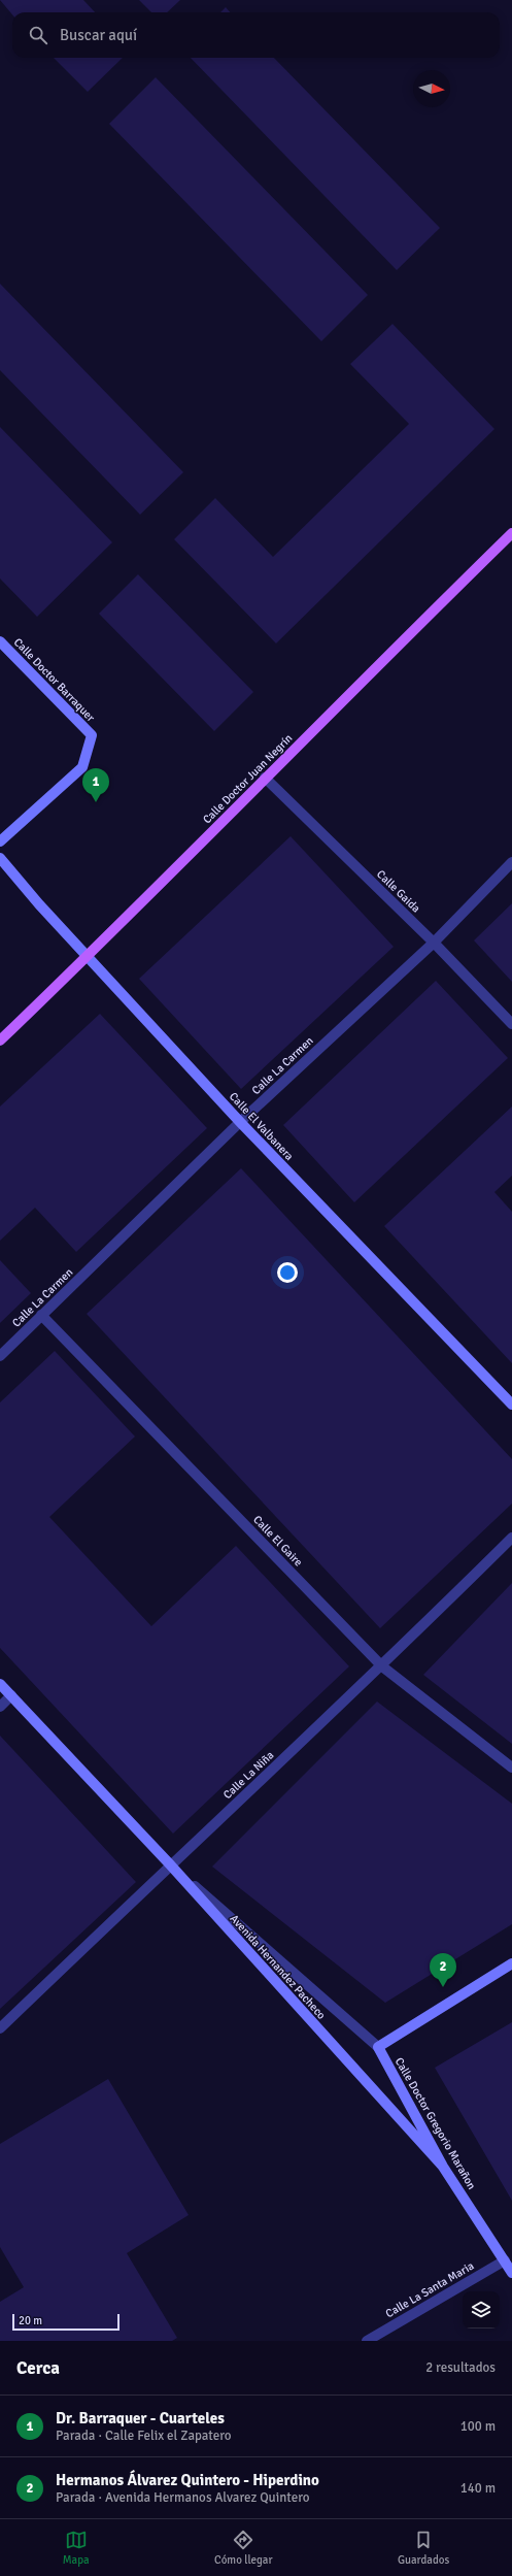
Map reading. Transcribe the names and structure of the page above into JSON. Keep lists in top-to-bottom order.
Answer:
{
  "streets": {
    "main road": ["Calle Doctor Juan Negrín"],
    "street": [
      "Calle Doctor Barraquer",
      "Calle Gaida",
      "Calle La Carmen",
      "Calle El Valbanera",
      "Calle El Gaire",
      "Calle La Niña",
      "Avenida Hernandez Pacheco",
      "Calle Doctor Gregorio Marañon",
      "Calle La Santa Maria"
    ]
  },
  "crossings": [
    ["Calle Doctor Juan Negrín", "Calle Gaida"],
    ["Calle Doctor Juan Negrín", "Calle El Valbanera"],
    ["Calle Gaida", "Calle La Carmen"],
    ["Calle La Carmen", "Calle El Valbanera"],
    ["Calle La Carmen", "Calle El Gaire"],
    ["Calle El Gaire", "Calle La Niña"],
    ["Calle La Niña", "Avenida Hernandez Pacheco"],
    ["Avenida Hernandez Pacheco", "Calle Doctor Gregorio Marañon"],
    ["Calle Doctor Gregorio Marañon", "Calle La Santa Maria"]
  ],
  "scale_bar": "20 m",
  "north": "right",
  "page": {
    "search": "Buscar aquí",
    "pins": ["1", "2"],
    "scale": "20 m",
    "heading": ["Cerca", "2 resultados"],
    "list": [
      {
        "mark": "1",
        "name": "Dr. Barraquer - Cuarteles",
        "note": "Parada · Calle Felix el Zapatero",
        "value": "100 m"
      },
      {
        "mark": "2",
        "name": "Hermanos Álvarez Quintero - Hiperdino",
        "note": "Parada · Avenida Hermanos Alvarez Quintero",
        "value": "140 m"
      }
    ],
    "nav": ["Mapa", "Cómo llegar", "Guardados"]
  }
}
